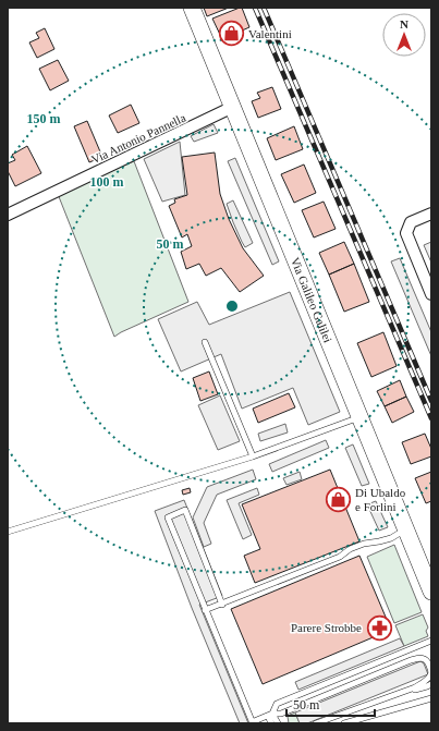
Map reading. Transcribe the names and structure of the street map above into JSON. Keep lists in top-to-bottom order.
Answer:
{
  "streets": {
    "main road": ["Via Galileo Galilei"],
    "street": ["Via Antonio Pannella"]
  },
  "crossings": [
    ["Via Antonio Pannella", "Via Galileo Galilei"]
  ],
  "places": {
    "shop": ["Valentini", "Di Ubaldo e Forlini"],
    "pharmacy": ["Parere Strobbe"]
  },
  "scale_bar": "50 m",
  "north": "top",
  "rings": ["150 m", "100 m", "50 m"]
}
